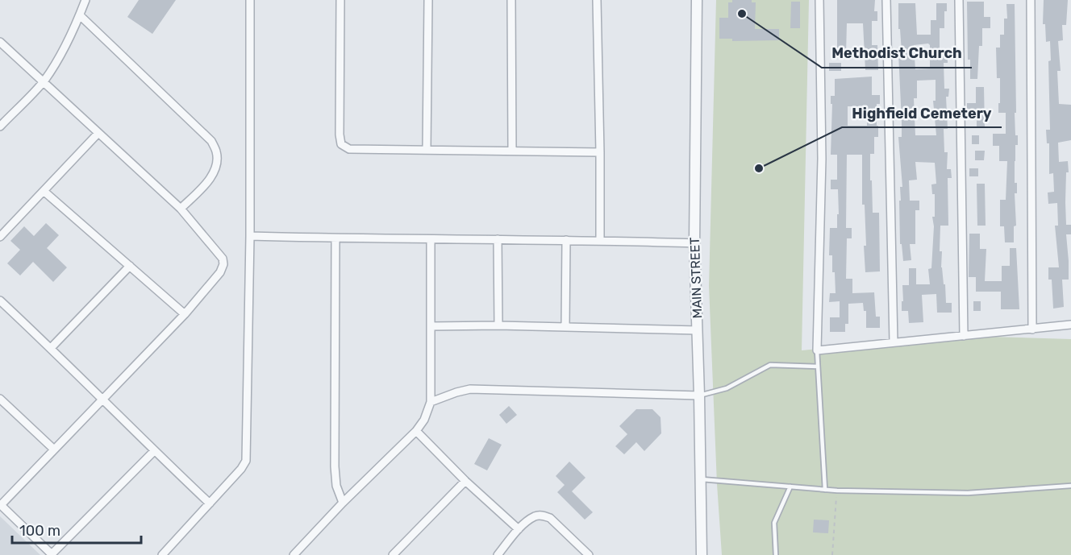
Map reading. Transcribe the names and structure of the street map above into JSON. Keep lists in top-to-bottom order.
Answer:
{
  "streets": {
    "street": ["MAIN STREET"]
  },
  "places": ["Methodist Church", "Highfield Cemetery"],
  "scale_bar": "100 m"
}
